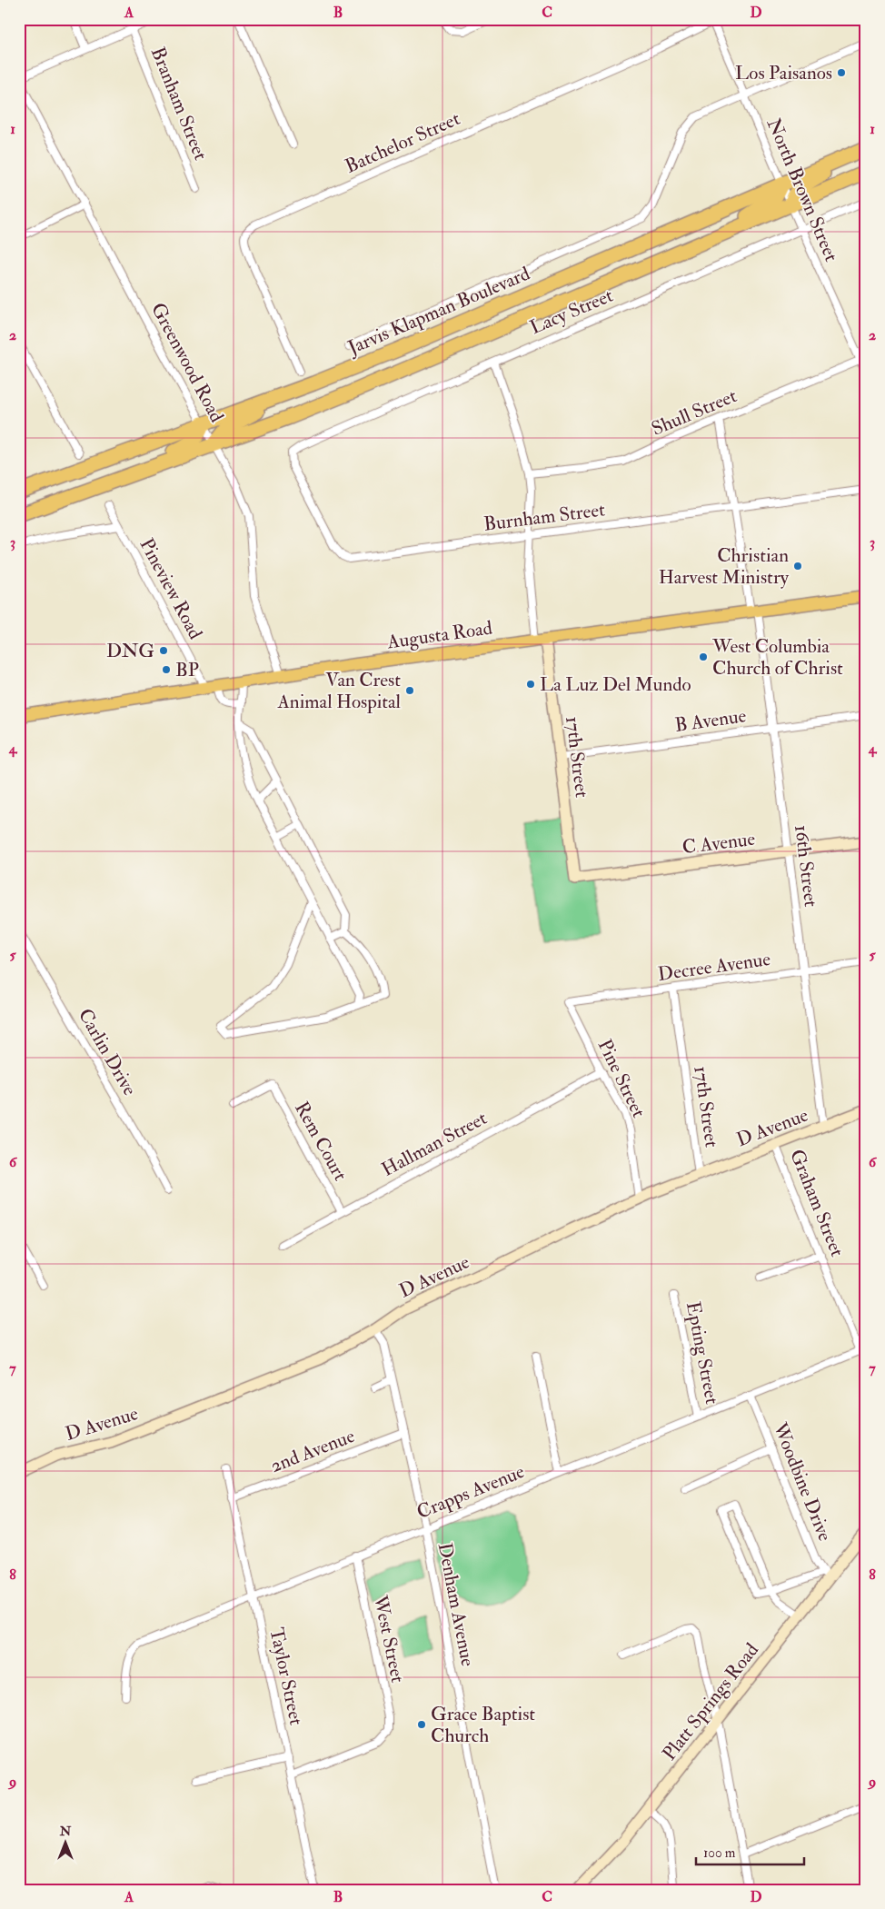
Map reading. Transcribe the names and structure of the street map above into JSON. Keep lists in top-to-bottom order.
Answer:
{
  "streets": {
    "highway": ["Jarvis Klapman Boulevard"],
    "main road": ["Augusta Road"],
    "street": [
      "Branham Street",
      "Batchelor Street",
      "North Brown Street",
      "Lacy Street",
      "Greenwood Road",
      "Shull Street",
      "Burnham Street",
      "Pineview Road",
      "B Avenue",
      "17th Street",
      "C Avenue",
      "16th Street",
      "Decree Avenue",
      "Carlin Drive",
      "Pine Street",
      "D Avenue",
      "Rem Court",
      "Hallman Street",
      "Graham Street",
      "Epting Street",
      "2nd Avenue",
      "Woodbine Drive",
      "Crapps Avenue",
      "Denham Avenue",
      "West Street",
      "Taylor Street",
      "Platt Springs Road"
    ]
  },
  "crossings": [
    ["Batchelor Street", "North Brown Street"],
    ["North Brown Street", "Jarvis Klapman Boulevard"],
    ["North Brown Street", "Lacy Street"],
    ["North Brown Street", "Shull Street"],
    ["Jarvis Klapman Boulevard", "Greenwood Road"],
    ["Lacy Street", "Burnham Street"],
    ["Greenwood Road", "Augusta Road"],
    ["Shull Street", "16th Street"],
    ["Burnham Street", "16th Street"],
    ["Pineview Road", "Augusta Road"],
    ["Augusta Road", "17th Street"],
    ["Augusta Road", "16th Street"],
    ["B Avenue", "17th Street"],
    ["B Avenue", "16th Street"],
    ["17th Street", "C Avenue"],
    ["17th Street", "Decree Avenue"],
    ["17th Street", "D Avenue"],
    ["C Avenue", "16th Street"],
    ["16th Street", "Decree Avenue"],
    ["16th Street", "D Avenue"],
    ["Decree Avenue", "Pine Street"],
    ["Pine Street", "D Avenue"],
    ["Pine Street", "Hallman Street"],
    ["D Avenue", "Graham Street"],
    ["D Avenue", "Denham Avenue"],
    ["Rem Court", "Hallman Street"],
    ["Graham Street", "Crapps Avenue"],
    ["Epting Street", "Crapps Avenue"],
    ["2nd Avenue", "Denham Avenue"],
    ["2nd Avenue", "Taylor Street"],
    ["Woodbine Drive", "Crapps Avenue"],
    ["Woodbine Drive", "Platt Springs Road"],
    ["Crapps Avenue", "Denham Avenue"],
    ["Crapps Avenue", "West Street"],
    ["Crapps Avenue", "Taylor Street"],
    ["West Street", "Taylor Street"]
  ],
  "places": [
    "Los Paisanos",
    "Christian Harvest Ministry",
    "DNG",
    "West Columbia Church of Christ",
    "BP",
    "La Luz Del Mundo",
    "Van Crest Animal Hospital",
    "Grace Baptist Church"
  ],
  "scale_bar": "100 m",
  "north": "top",
  "grid": {
    "columns": [
      "A",
      "B",
      "C",
      "D"
    ],
    "rows": [
      "1",
      "2",
      "3",
      "4",
      "5",
      "6",
      "7",
      "8",
      "9"
    ]
  }
}
